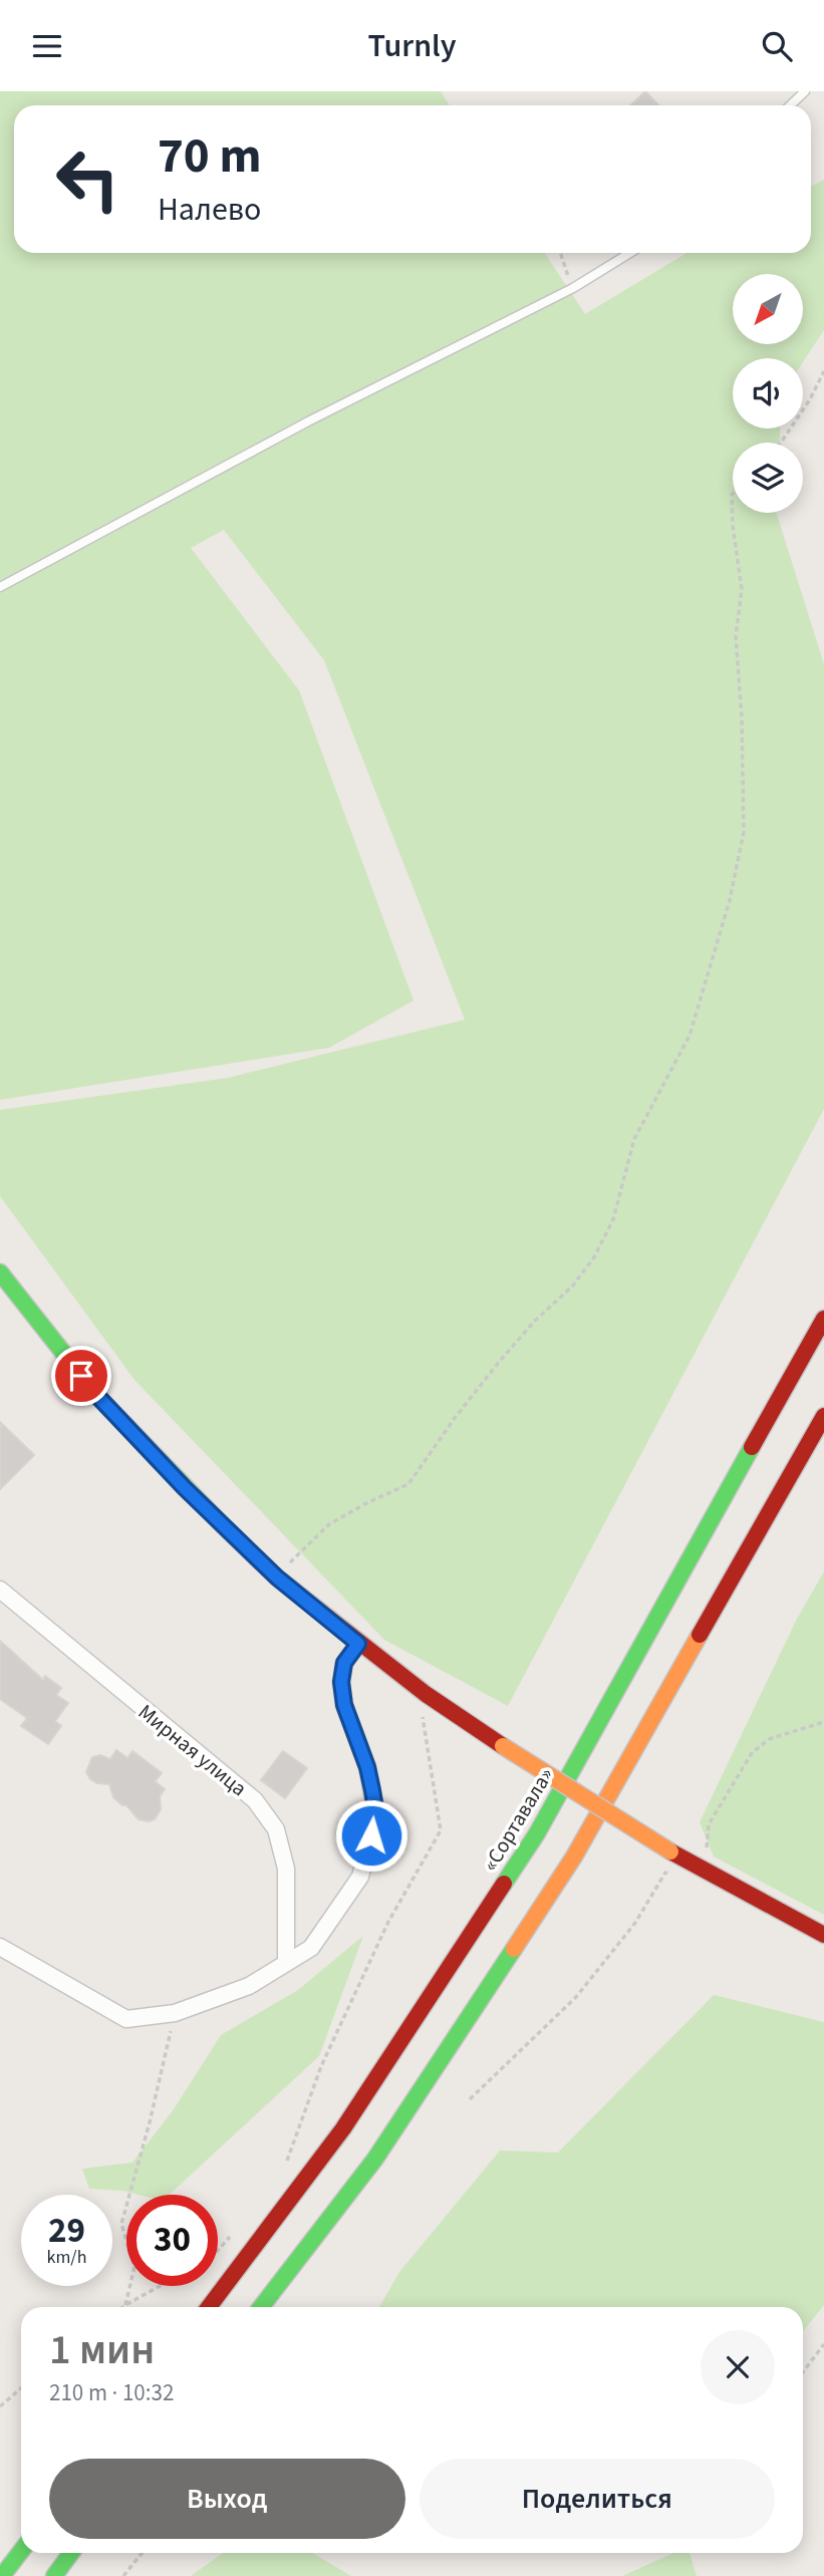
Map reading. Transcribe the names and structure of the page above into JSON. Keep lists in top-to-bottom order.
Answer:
{
  "streets": {
    "main road": ["«Сортавала»"],
    "street": ["Мирная улица"]
  },
  "north": "bottom left",
  "page": {
    "header": "Turnly",
    "turn": ["70 m", "Налево"],
    "speed": "29 km/h",
    "limit": "30",
    "heading": ["1 мин", "210 m · 10:32"],
    "buttons": ["Выход", "Поделиться"]
  }
}
